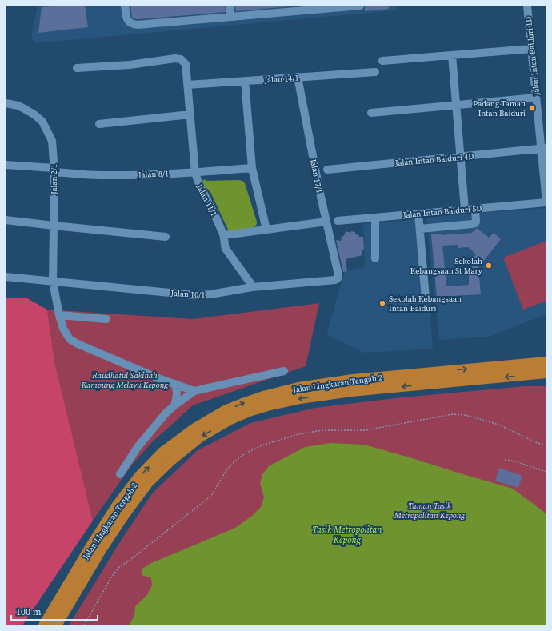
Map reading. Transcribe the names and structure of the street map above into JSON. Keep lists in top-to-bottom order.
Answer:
{
  "streets": {
    "highway": ["Jalan Lingkaran Tengah 2"],
    "street": [
      "Jalan Intan Baiduri 1D",
      "Jalan 14/1",
      "Jalan Intan Baiduri 4D",
      "Jalan 8/1",
      "Jalan 17/1",
      "Jalan 2/1",
      "Jalan 11/1",
      "Jalan Intan Baiduri 5D",
      "Jalan 10/1"
    ]
  },
  "crossings": [
    ["Jalan Intan Baiduri 1D", "Jalan Intan Baiduri 4D"],
    ["Jalan Intan Baiduri 1D", "Jalan Intan Baiduri 5D"],
    ["Jalan 14/1", "Jalan 17/1"],
    ["Jalan 14/1", "Jalan 11/1"],
    ["Jalan 8/1", "Jalan 2/1"],
    ["Jalan 8/1", "Jalan 11/1"],
    ["Jalan 17/1", "Jalan 10/1"],
    ["Jalan 2/1", "Jalan 10/1"],
    ["Jalan 11/1", "Jalan 10/1"]
  ],
  "water": ["Tasik Metropolitan Kepong"],
  "parks": ["Raudhatul Sakinah Kampung Melayu Kepong", "Taman Tasik Metropolitan Kepong"],
  "places": {
    "transit": ["Padang Taman Intan Baiduri"],
    "other": ["Sekolah Kebangsaan St Mary", "Sekolah Kebangsaan Intan Baiduri"]
  },
  "scale_bar": "100 m"
}
